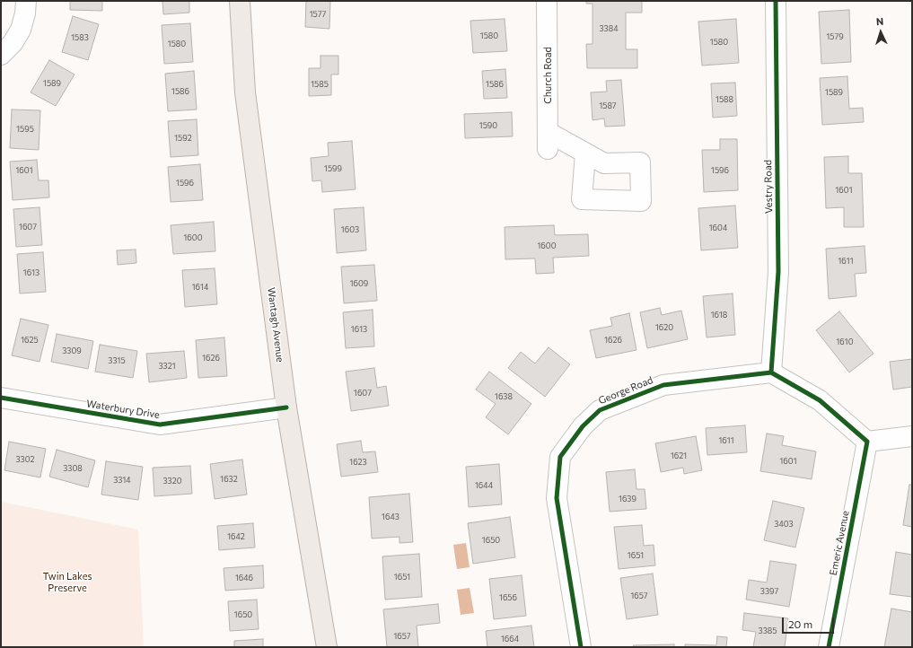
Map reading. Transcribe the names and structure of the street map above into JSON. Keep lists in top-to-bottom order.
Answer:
{
  "streets": {
    "main road": ["Wantagh Avenue"],
    "street": [
      "Church Road",
      "Vestry Road",
      "George Road",
      "Waterbury Drive",
      "Emeric Avenue"
    ]
  },
  "crossings": [
    ["Vestry Road", "George Road"],
    ["Wantagh Avenue", "Waterbury Drive"]
  ],
  "parks": ["Twin Lakes Preserve"],
  "house_numbers": [
    "1577",
    "3384",
    "1580",
    "1579",
    "1583",
    "1580",
    "1580",
    "1589",
    "1585",
    "1586",
    "1586",
    "1589",
    "1588",
    "1587",
    "1590",
    "1595",
    "1592",
    "1599",
    "1601",
    "1596",
    "1596",
    "1601",
    "1607",
    "1604",
    "1603",
    "1600",
    "1600",
    "1611",
    "1613",
    "1609",
    "1614",
    "1618",
    "1620",
    "1613",
    "1625",
    "1626",
    "1610",
    "3309",
    "1626",
    "3315",
    "3321",
    "1607",
    "1638",
    "1611",
    "1621",
    "3302",
    "1601",
    "1623",
    "3308",
    "1632",
    "3314",
    "3320",
    "1644",
    "1639",
    "1643",
    "3403",
    "1642",
    "1650",
    "1651",
    "1651",
    "1646",
    "3397",
    "1657",
    "1656",
    "1650",
    "3385",
    "1657",
    "1664"
  ],
  "scale_bar": "20 m",
  "north": "top"
}
